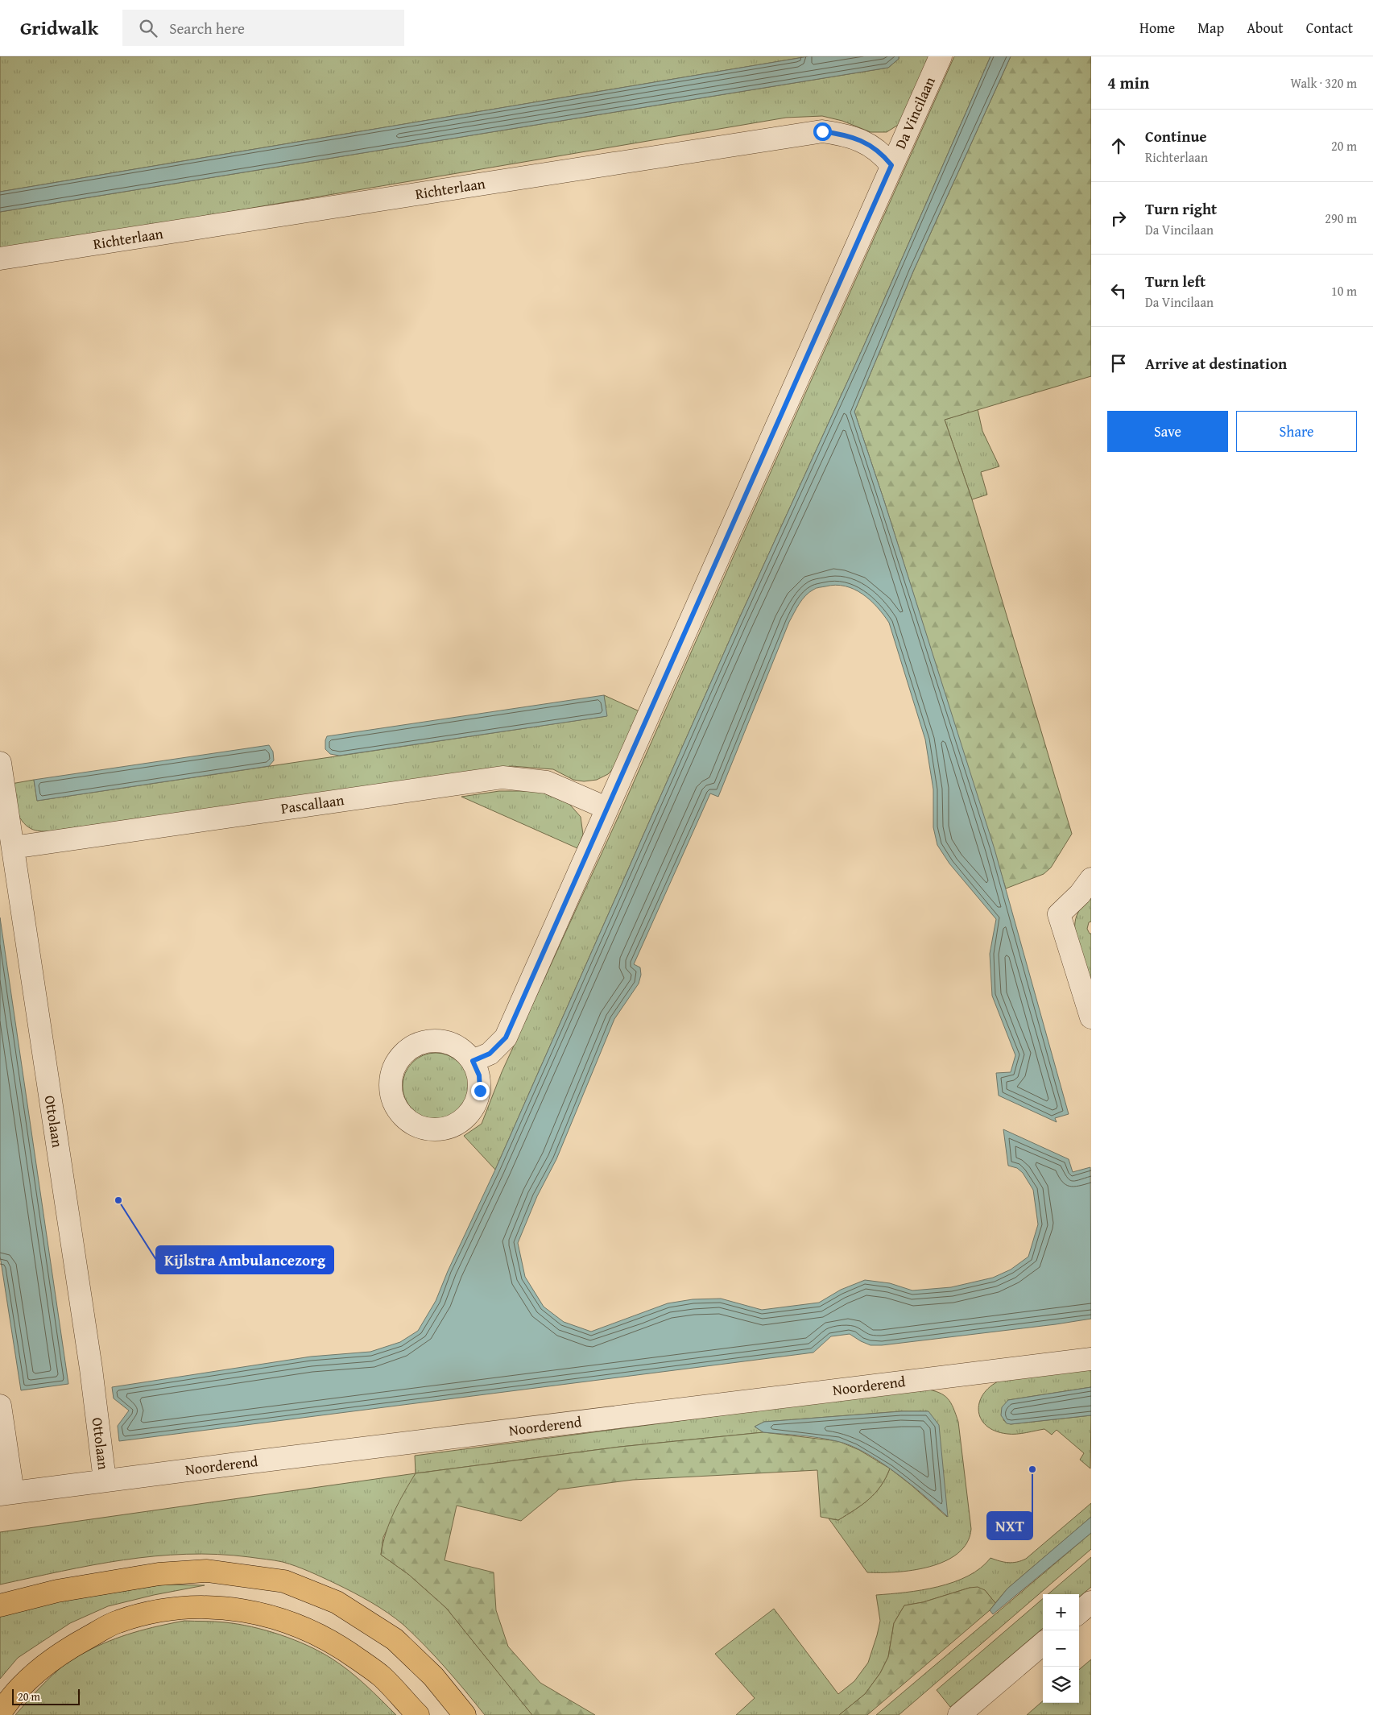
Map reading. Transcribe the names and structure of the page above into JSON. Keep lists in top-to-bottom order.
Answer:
{
  "streets": {
    "street": [
      "Da Vincilaan",
      "Richterlaan",
      "Pascallaan",
      "Ottolaan",
      "Noorderend"
    ]
  },
  "crossings": [
    ["Da Vincilaan", "Richterlaan"],
    ["Da Vincilaan", "Pascallaan"],
    ["Pascallaan", "Ottolaan"],
    ["Ottolaan", "Noorderend"]
  ],
  "places": ["Kijlstra Ambulancezorg", "NXT"],
  "scale_bar": "20 m",
  "page": {
    "header": "Gridwalk",
    "search": "Search here",
    "nav": [
      "Home",
      "Map",
      "About",
      "Contact"
    ],
    "heading": ["4 min", "Walk · 320 m"],
    "list": [
      ["Continue", "Richterlaan", "20 m"],
      ["Turn right", "Da Vincilaan", "290 m"],
      ["Turn left", "Da Vincilaan", "10 m"],
      "Arrive at destination"
    ],
    "buttons": ["Save", "Share"],
    "map_buttons": ["+", "−"],
    "scale": "20 m"
  }
}
